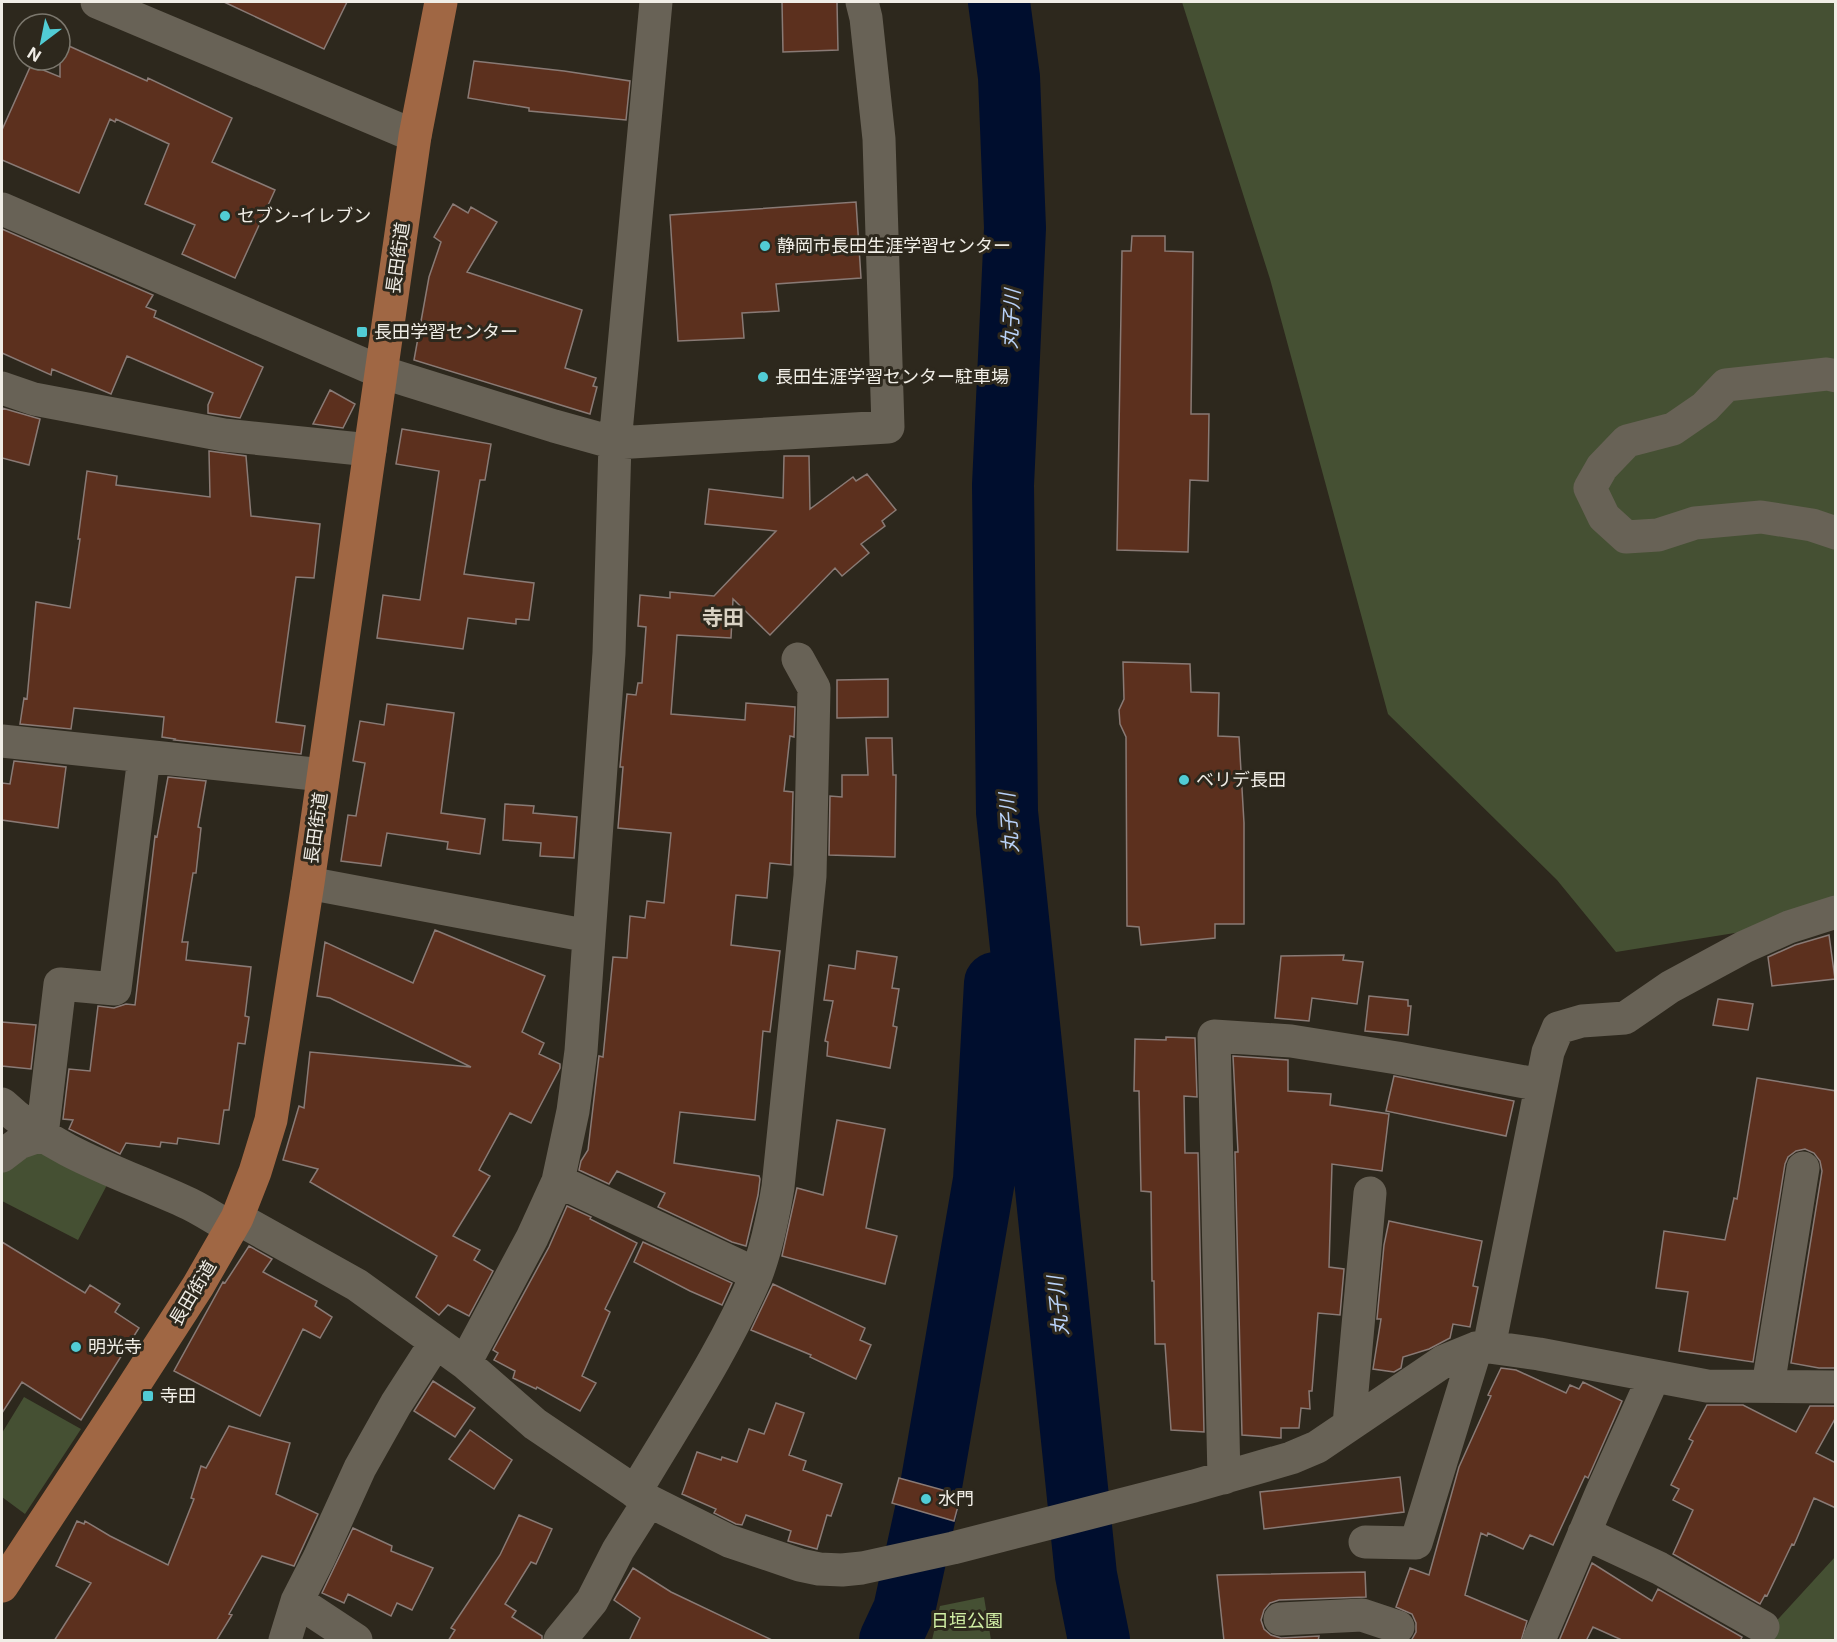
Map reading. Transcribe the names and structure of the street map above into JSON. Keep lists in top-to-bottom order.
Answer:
{
  "streets": {
    "main road": ["長田街道"]
  },
  "districts": ["寺田"],
  "water": ["丸子川"],
  "parks": ["日垣公園"],
  "places": {
    "other": [
      "セブン-イレブン",
      "静岡市長田生涯学習センター",
      "長田生涯学習センター駐車場",
      "ベリデ長田",
      "明光寺",
      "水門"
    ],
    "transit": ["長田学習センター", "寺田"]
  },
  "north": "bottom left"
}
